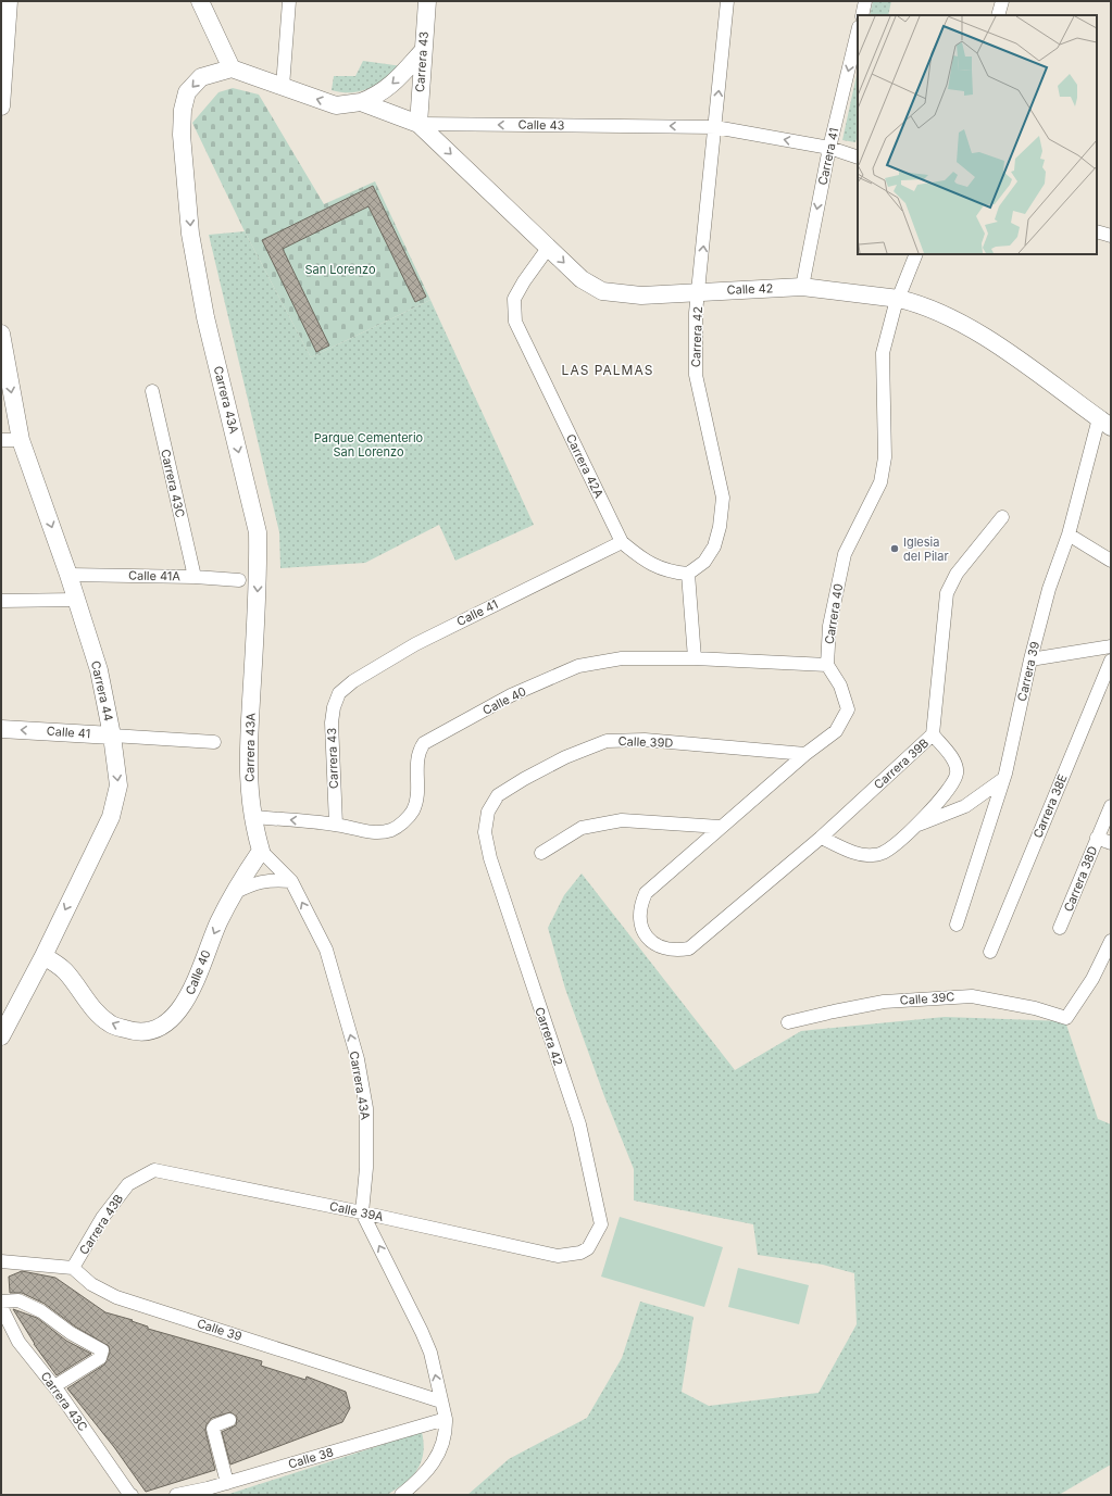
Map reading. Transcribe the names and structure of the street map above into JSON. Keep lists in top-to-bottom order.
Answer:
{
  "streets": {
    "street": [
      "Carrera 43",
      "Calle 43",
      "Carrera 41",
      "Calle 42",
      "Carrera 42",
      "Carrera 43A",
      "Carrera 42A",
      "Carrera 43C",
      "Calle 41A",
      "Calle 41",
      "Carrera 40",
      "Carrera 39",
      "Carrera 44",
      "Calle 40",
      "Calle 39D",
      "Carrera 39B",
      "Carrera 38E",
      "Carrera 38D",
      "Calle 39C",
      "Calle 39A",
      "Carrera 43B",
      "Calle 39",
      "Calle 38"
    ]
  },
  "crossings": [
    ["Carrera 43", "Calle 43"],
    ["Carrera 43", "Calle 42"],
    ["Carrera 43", "Calle 41"],
    ["Carrera 43", "Calle 40"],
    ["Calle 43", "Carrera 41"],
    ["Calle 43", "Calle 42"],
    ["Calle 43", "Carrera 42"],
    ["Calle 43", "Carrera 43A"],
    ["Carrera 41", "Calle 42"],
    ["Calle 42", "Carrera 42"],
    ["Calle 42", "Carrera 42A"],
    ["Calle 42", "Carrera 40"],
    ["Calle 42", "Carrera 39"],
    ["Carrera 42", "Carrera 42A"],
    ["Carrera 42", "Calle 39D"],
    ["Carrera 42", "Calle 39A"],
    ["Carrera 43A", "Calle 40"],
    ["Carrera 43A", "Calle 39A"],
    ["Carrera 42A", "Calle 41"],
    ["Carrera 43C", "Calle 41A"],
    ["Calle 41A", "Carrera 44"],
    ["Calle 41", "Carrera 44"],
    ["Carrera 40", "Calle 40"],
    ["Carrera 44", "Calle 40"],
    ["Calle 39A", "Carrera 43B"],
    ["Carrera 43B", "Calle 39"]
  ],
  "one_way": [
    "Calle 43",
    "Carrera 41",
    "Calle 42",
    "Carrera 44"
  ],
  "districts": ["LAS PALMAS"],
  "parks": ["San Lorenzo", "Parque Cementerio San Lorenzo"],
  "places": ["Iglesia del Pilar"]
}
